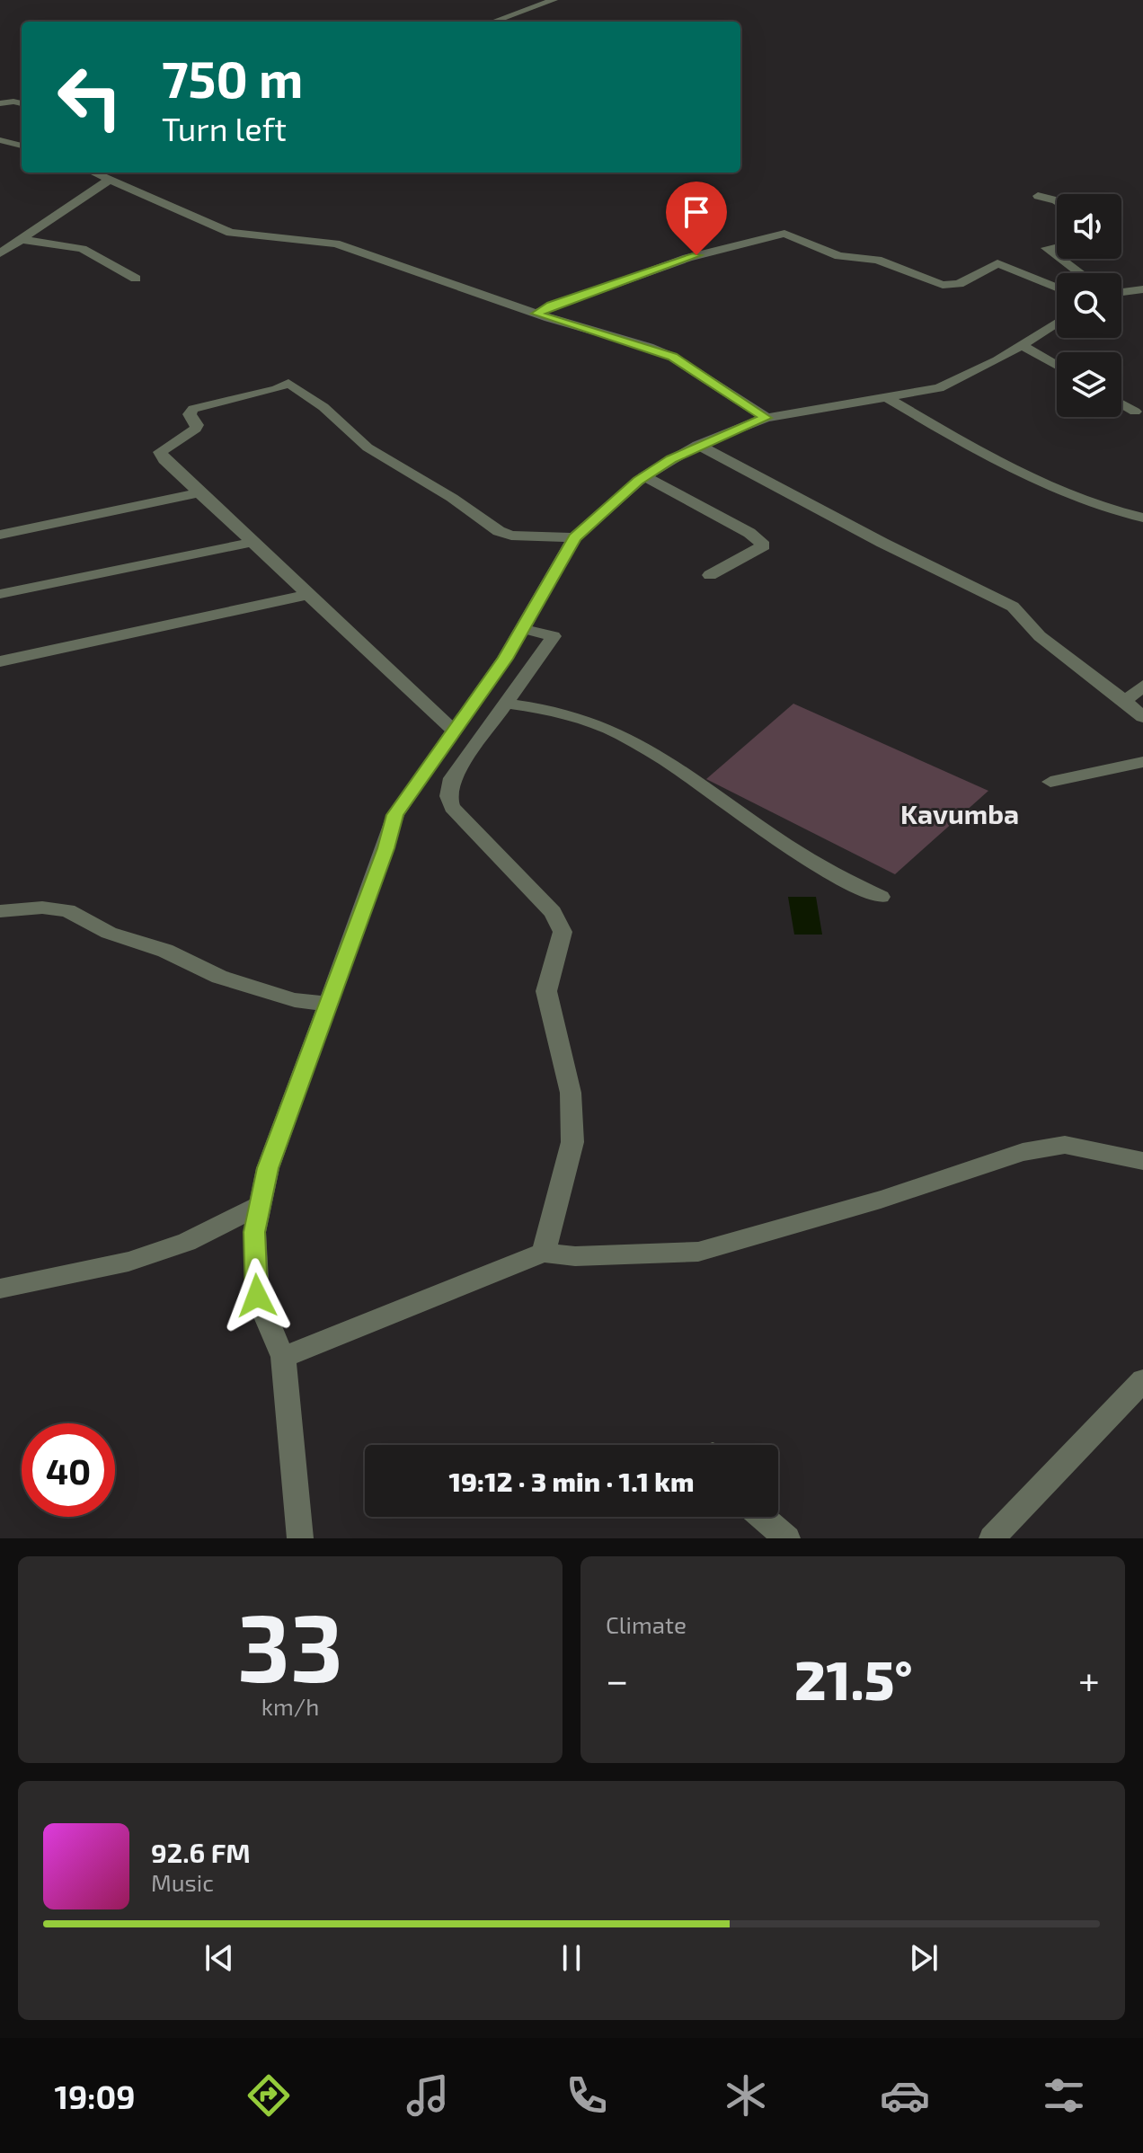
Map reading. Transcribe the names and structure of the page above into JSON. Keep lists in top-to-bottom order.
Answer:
{
  "districts": ["Kavumba"],
  "page": {
    "turn": ["750 m", "Turn left"],
    "limit": "40",
    "trip": "19:12 · 3 min · 1.1 km",
    "tile": [
      ["33", "km/h"],
      "Climate"
    ],
    "heat": ["−", "21.5°", "+"],
    "song": ["92.6 FM", "Music"],
    "tabs": "19:09"
  }
}
